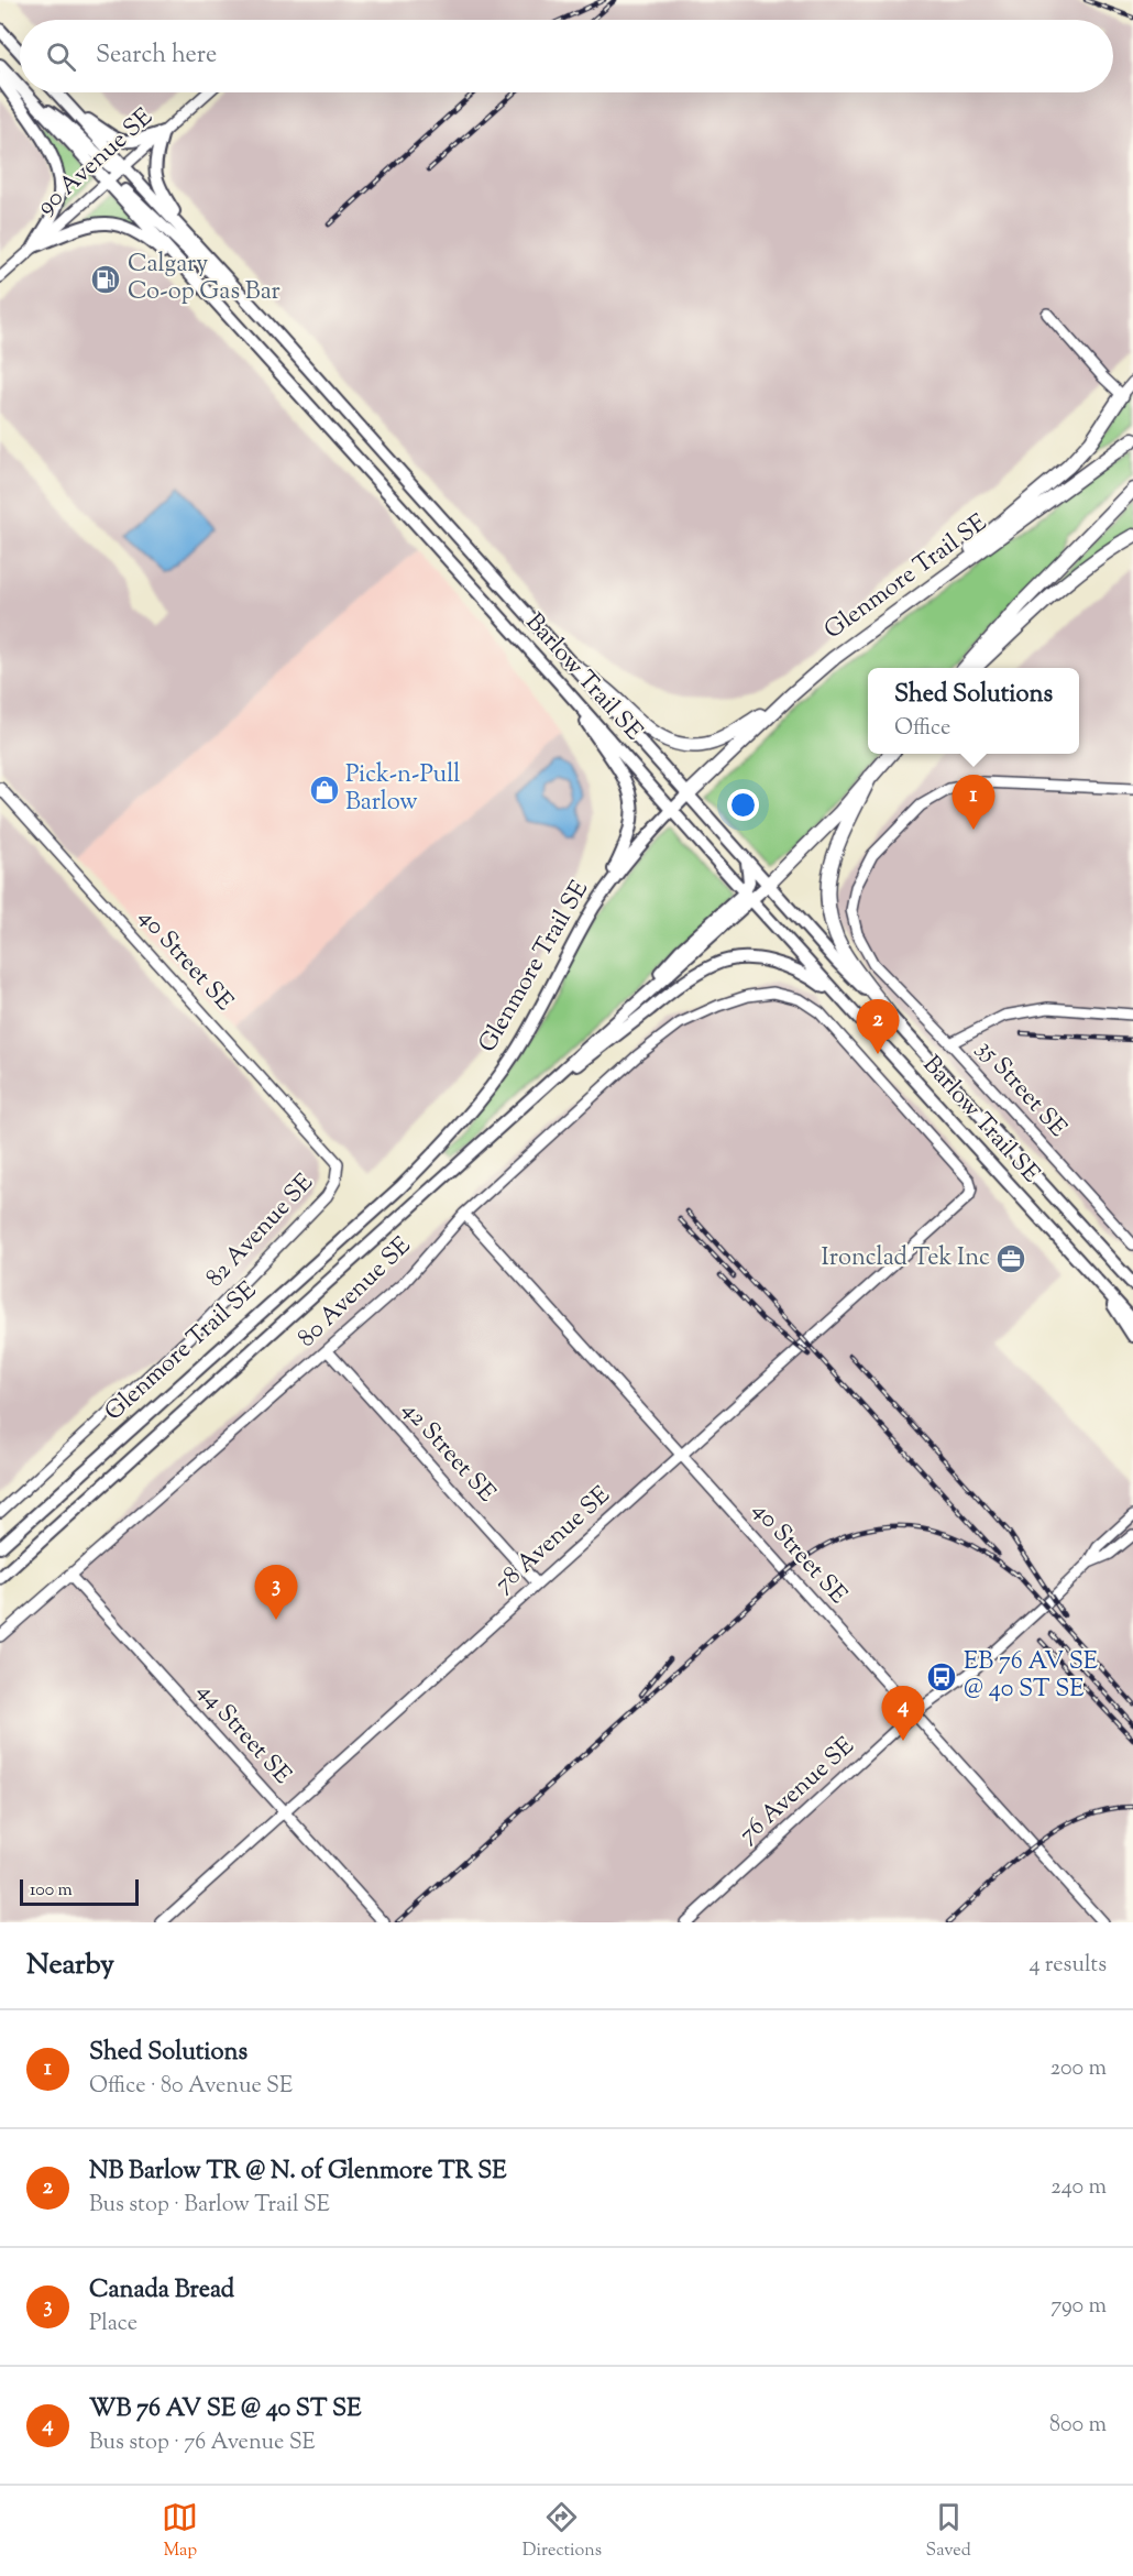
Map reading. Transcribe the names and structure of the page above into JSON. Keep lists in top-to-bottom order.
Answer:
{
  "streets": {
    "highway": ["Glenmore Trail SE"],
    "main road": ["Barlow Trail SE"],
    "street": [
      "90 Avenue SE",
      "40 Street SE",
      "35 Street SE",
      "82 Avenue SE",
      "80 Avenue SE",
      "42 Street SE",
      "78 Avenue SE",
      "44 Street SE",
      "76 Avenue SE"
    ]
  },
  "crossings": [
    ["90 Avenue SE", "Barlow Trail SE"],
    ["Glenmore Trail SE", "Barlow Trail SE"],
    ["40 Street SE", "82 Avenue SE"],
    ["40 Street SE", "80 Avenue SE"],
    ["40 Street SE", "78 Avenue SE"],
    ["40 Street SE", "76 Avenue SE"],
    ["80 Avenue SE", "42 Street SE"],
    ["80 Avenue SE", "78 Avenue SE"],
    ["80 Avenue SE", "44 Street SE"],
    ["42 Street SE", "78 Avenue SE"],
    ["78 Avenue SE", "44 Street SE"]
  ],
  "places": {
    "fuel station": ["Calgary Co-op Gas Bar"],
    "shop": ["Pick-n-Pull Barlow"],
    "office": ["Ironclad Tek Inc"],
    "bus stop": ["EB 76 AV SE @ 40 ST SE"]
  },
  "scale_bar": "100 m",
  "page": {
    "search": "Search here",
    "popup": ["Shed Solutions", "Office"],
    "pins": [
      "1",
      "2",
      "3",
      "4"
    ],
    "scale": "100 m",
    "heading": ["Nearby", "4 results"],
    "list": [
      {
        "mark": "1",
        "name": "Shed Solutions",
        "note": "Office · 80 Avenue SE",
        "value": "200 m"
      },
      {
        "mark": "2",
        "name": "NB Barlow TR @ N. of Glenmore TR SE",
        "note": "Bus stop · Barlow Trail SE",
        "value": "240 m"
      },
      {
        "mark": "3",
        "name": "Canada Bread",
        "note": "Place",
        "value": "790 m"
      },
      {
        "mark": "4",
        "name": "WB 76 AV SE @ 40 ST SE",
        "note": "Bus stop · 76 Avenue SE",
        "value": "800 m"
      }
    ],
    "nav": ["Map", "Directions", "Saved"]
  }
}
